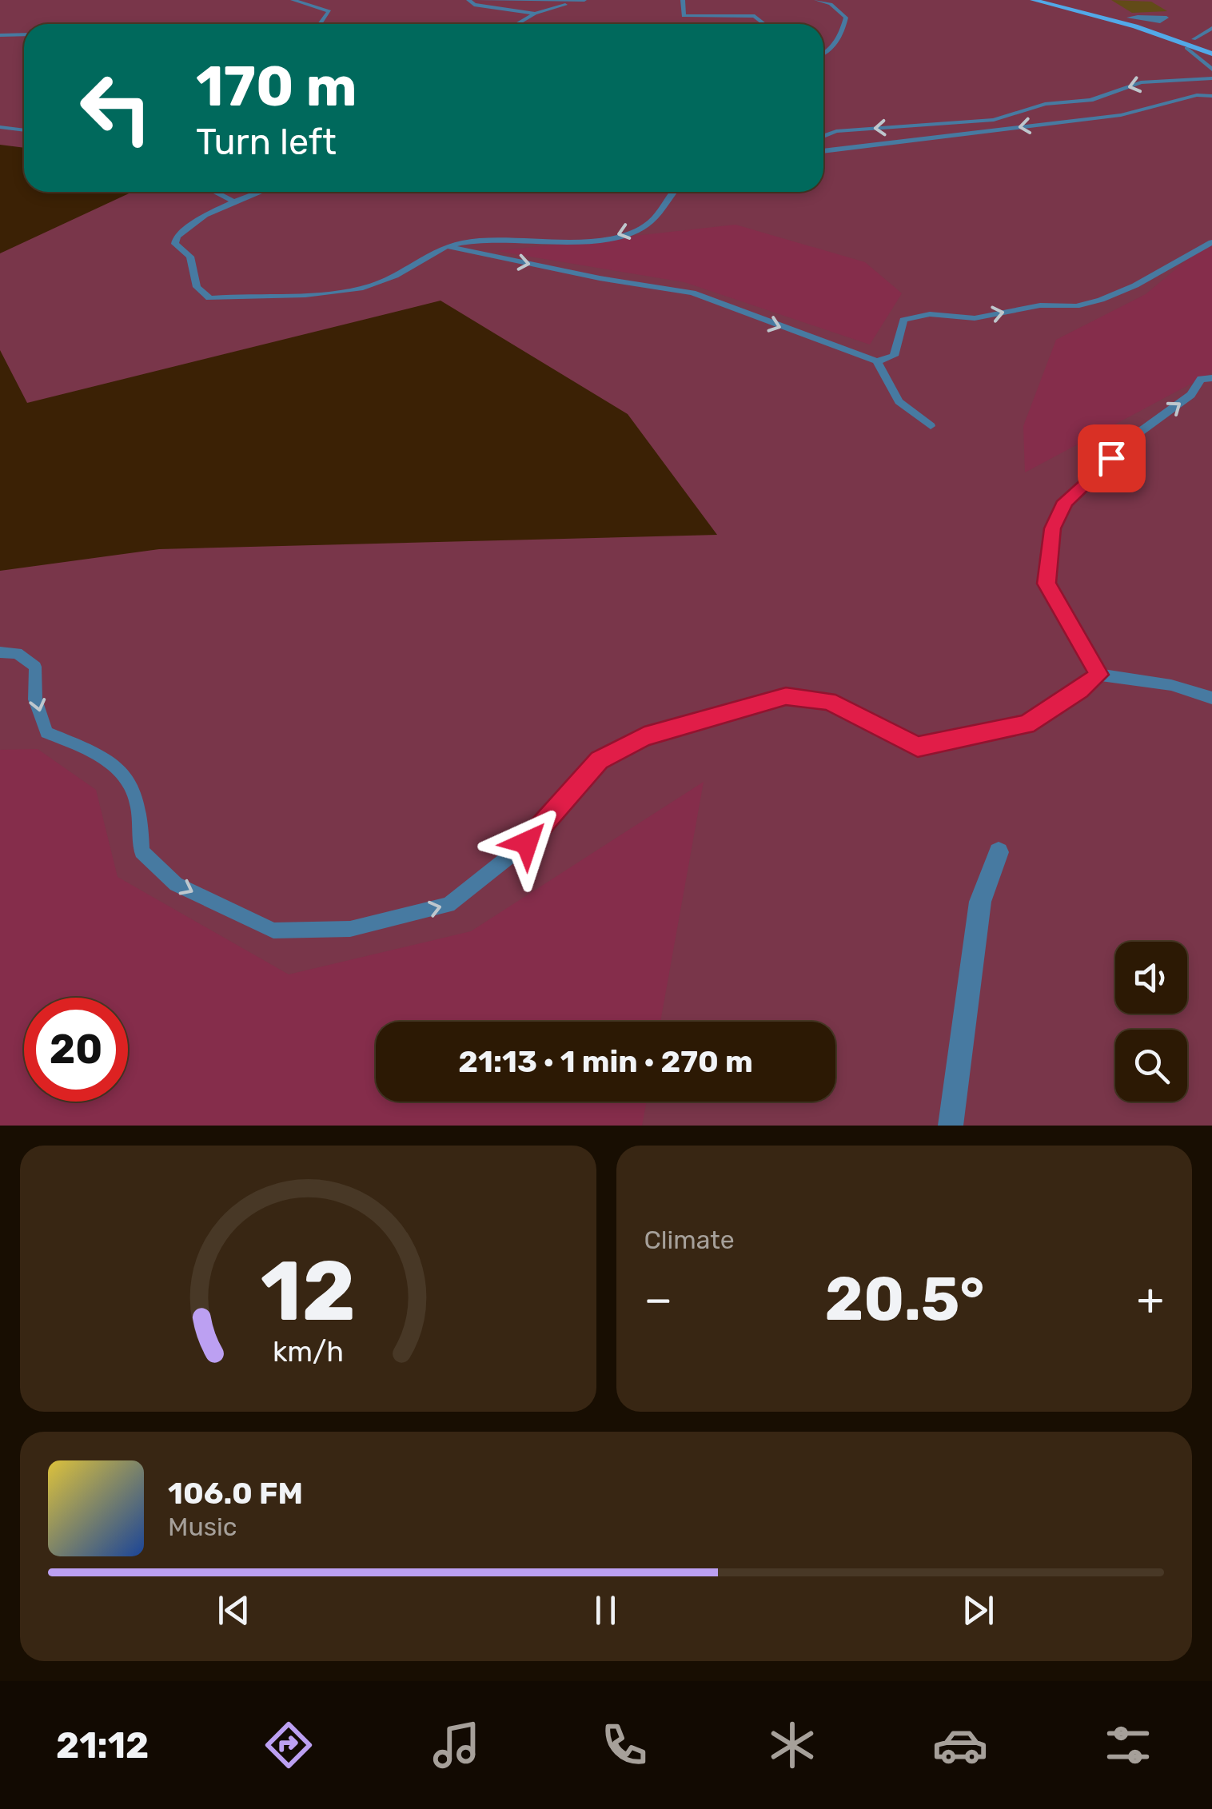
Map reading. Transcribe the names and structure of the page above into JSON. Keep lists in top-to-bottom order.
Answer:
{
  "page": {
    "turn": ["170 m", "Turn left"],
    "limit": "20",
    "trip": "21:13 · 1 min · 270 m",
    "tile": "Climate",
    "heat": ["−", "20.5°", "+"],
    "song": ["106.0 FM", "Music"],
    "tabs": "21:12",
    "gauge": ["12", "km/h"]
  }
}
